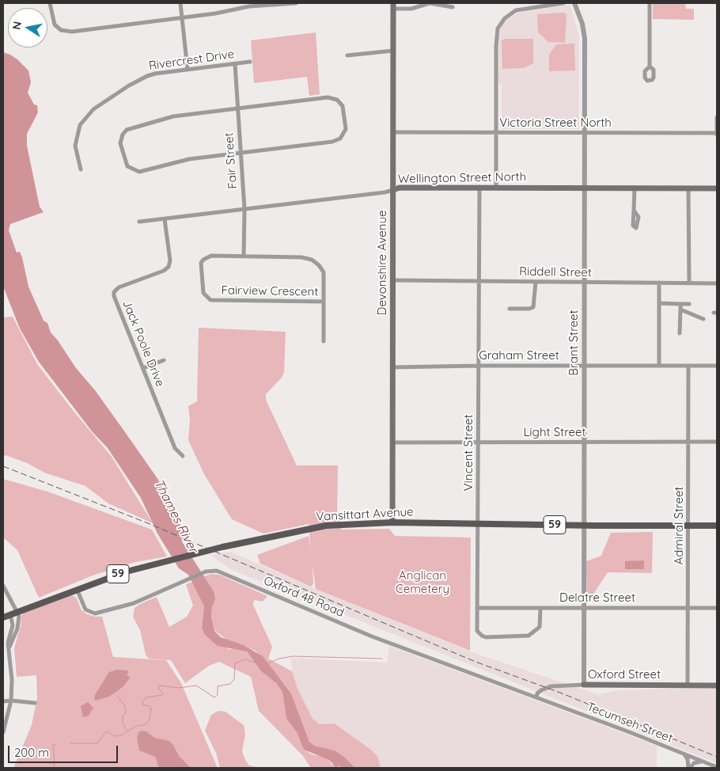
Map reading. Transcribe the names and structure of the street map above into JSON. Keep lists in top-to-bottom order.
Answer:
{
  "streets": {
    "main road": [
      "Wellington Street North",
      "Devonshire Avenue",
      "Vansittart Avenue",
      "59",
      "Oxford Street"
    ],
    "street": [
      "Rivercrest Drive",
      "Victoria Street North",
      "Fair Street",
      "Riddell Street",
      "Fairview Crescent",
      "Brant Street",
      "Jack Poole Drive",
      "Graham Street",
      "Light Street",
      "Vincent Street",
      "Admiral Street",
      "Oxford 48 Road",
      "Delatre Street",
      "Tecumseh Street"
    ]
  },
  "crossings": [
    ["Rivercrest Drive", "Fair Street"],
    ["Victoria Street North", "Devonshire Avenue"],
    ["Victoria Street North", "Brant Street"],
    ["Fair Street", "Wellington Street North"],
    ["Fair Street", "Fairview Crescent"],
    ["Wellington Street North", "Devonshire Avenue"],
    ["Wellington Street North", "Brant Street"],
    ["Wellington Street North", "Jack Poole Drive"],
    ["Wellington Street North", "Vincent Street"],
    ["Devonshire Avenue", "Riddell Street"],
    ["Devonshire Avenue", "Graham Street"],
    ["Devonshire Avenue", "Light Street"],
    ["Devonshire Avenue", "Vansittart Avenue"],
    ["Riddell Street", "Brant Street"],
    ["Riddell Street", "Vincent Street"],
    ["Brant Street", "Graham Street"],
    ["Brant Street", "Light Street"],
    ["Brant Street", "Vansittart Avenue"],
    ["Brant Street", "Delatre Street"],
    ["Brant Street", "Oxford Street"],
    ["Graham Street", "Vincent Street"],
    ["Graham Street", "Admiral Street"],
    ["Light Street", "Vincent Street"],
    ["Light Street", "Admiral Street"],
    ["Vincent Street", "Vansittart Avenue"],
    ["Vincent Street", "Delatre Street"],
    ["Vansittart Avenue", "Admiral Street"],
    ["Vansittart Avenue", "Oxford 48 Road"],
    ["Admiral Street", "Delatre Street"],
    ["Admiral Street", "Oxford Street"],
    ["Oxford 48 Road", "Oxford Street"],
    ["Oxford 48 Road", "Tecumseh Street"],
    ["Oxford Street", "Tecumseh Street"]
  ],
  "water": ["Thames River"],
  "parks": ["Anglican Cemetery"],
  "scale_bar": "200 m",
  "north": "left"
}
